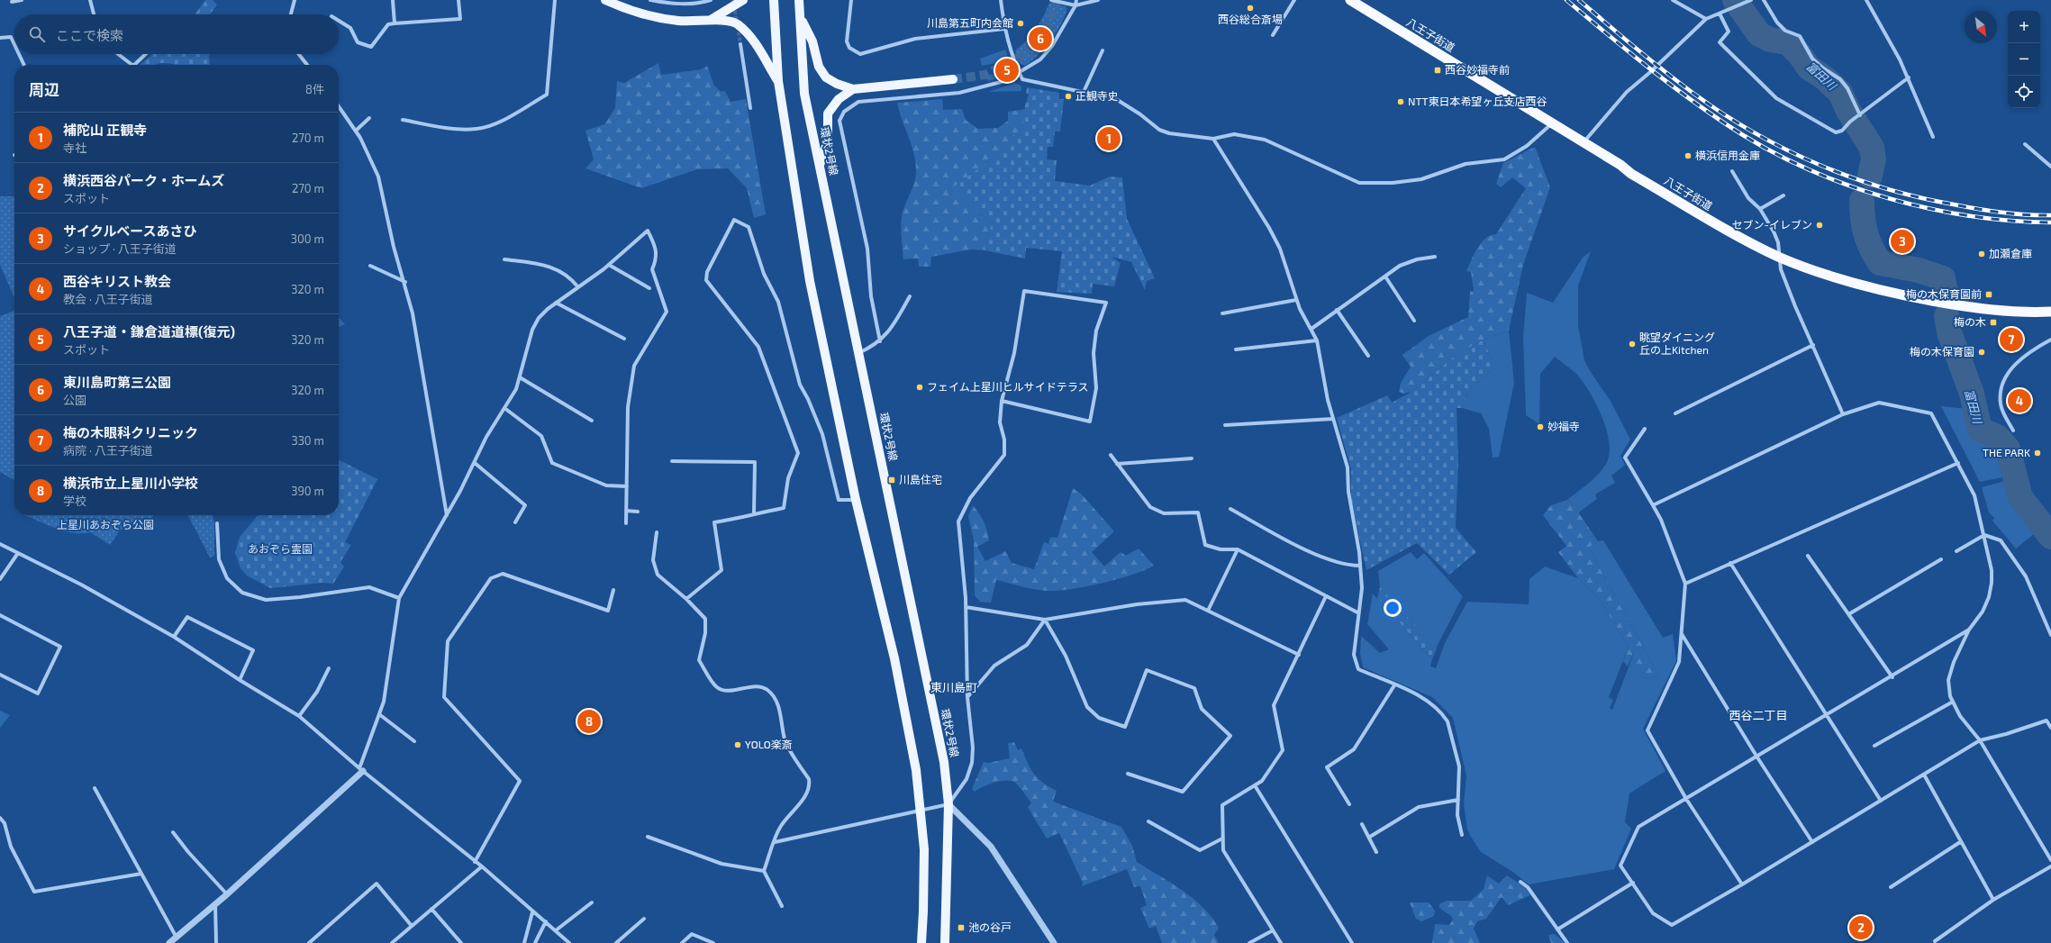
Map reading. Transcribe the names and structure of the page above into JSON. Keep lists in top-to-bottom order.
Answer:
{
  "streets": {
    "highway": ["八王子街道"],
    "main road": ["環状2号線"]
  },
  "districts": ["東川島町", "西谷二丁目"],
  "water": ["富田川"],
  "parks": ["上星川あおぞら公園", "あおぞら霊園"],
  "places": {
    "other": [
      "西谷総合斎場",
      "川島第五町内会館",
      "正観寺史",
      "NTT東日本希望ヶ丘支店西谷",
      "横浜信用金庫",
      "セブン-イレブン",
      "加瀬倉庫",
      "眺望ダイニング 丘の上Kitchen",
      "梅の木保育園",
      "フェイム上星川ヒルサイドテラス",
      "妙福寺",
      "THE PARK",
      "YOLO楽斎"
    ],
    "transit": [
      "西谷妙福寺前",
      "梅の木保育園前",
      "梅の木",
      "川島住宅",
      "池の谷戸"
    ]
  },
  "north": "bottom right",
  "page": {
    "map_buttons": ["+", "−"],
    "search": "ここで検索",
    "pins": [
      "6",
      "5",
      "1",
      "3",
      "7",
      "4",
      "8",
      "2"
    ],
    "heading": ["周辺", "8件"],
    "list": [
      {
        "mark": "1",
        "name": "補陀山 正観寺",
        "note": "寺社",
        "value": "270 m"
      },
      {
        "mark": "2",
        "name": "横浜西谷パーク・ホームズ",
        "note": "スポット",
        "value": "270 m"
      },
      {
        "mark": "3",
        "name": "サイクルベースあさひ",
        "note": "ショップ · 八王子街道",
        "value": "300 m"
      },
      {
        "mark": "4",
        "name": "西谷キリスト教会",
        "note": "教会 · 八王子街道",
        "value": "320 m"
      },
      {
        "mark": "5",
        "name": "八王子道・鎌倉道道標(復元)",
        "note": "スポット",
        "value": "320 m"
      },
      {
        "mark": "6",
        "name": "東川島町第三公園",
        "note": "公園",
        "value": "320 m"
      },
      {
        "mark": "7",
        "name": "梅の木眼科クリニック",
        "note": "病院 · 八王子街道",
        "value": "330 m"
      },
      {
        "mark": "8",
        "name": "横浜市立上星川小学校",
        "note": "学校",
        "value": "390 m"
      }
    ]
  }
}
